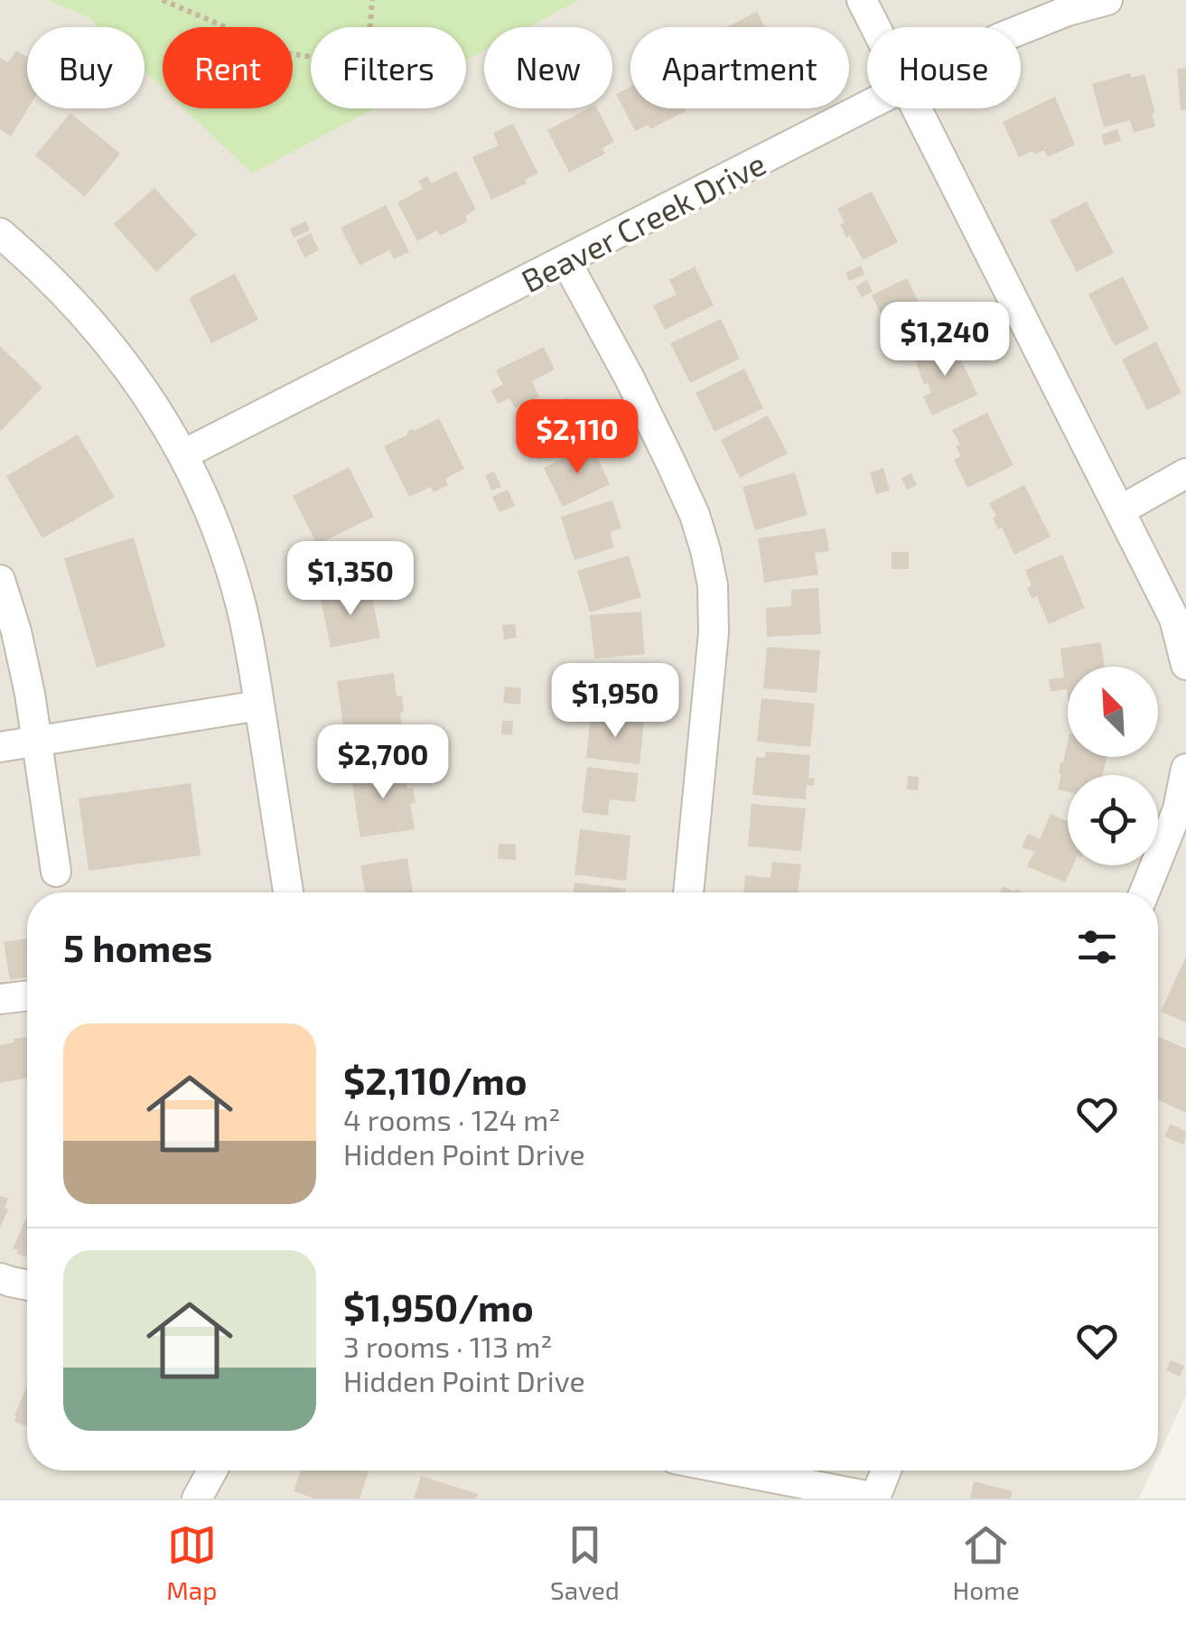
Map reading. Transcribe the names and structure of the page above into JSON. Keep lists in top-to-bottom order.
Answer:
{
  "streets": {
    "street": ["Beaver Creek Drive"]
  },
  "north": "top left",
  "page": {
    "chip": [
      "Buy",
      "Rent",
      "Filters",
      "New",
      "Apartment",
      "House"
    ],
    "price": [
      "$1,240",
      "$2,110",
      "$1,350",
      "$1,950",
      "$2,700"
    ],
    "heading": "5 homes",
    "list": [
      {
        "name": "$2,110/mo",
        "note": "4 rooms · 124 m² · Hidden Point Drive"
      },
      {
        "name": "$1,950/mo",
        "note": "3 rooms · 113 m² · Hidden Point Drive"
      }
    ],
    "tabs": ["Map", "Saved", "Home"]
  }
}
